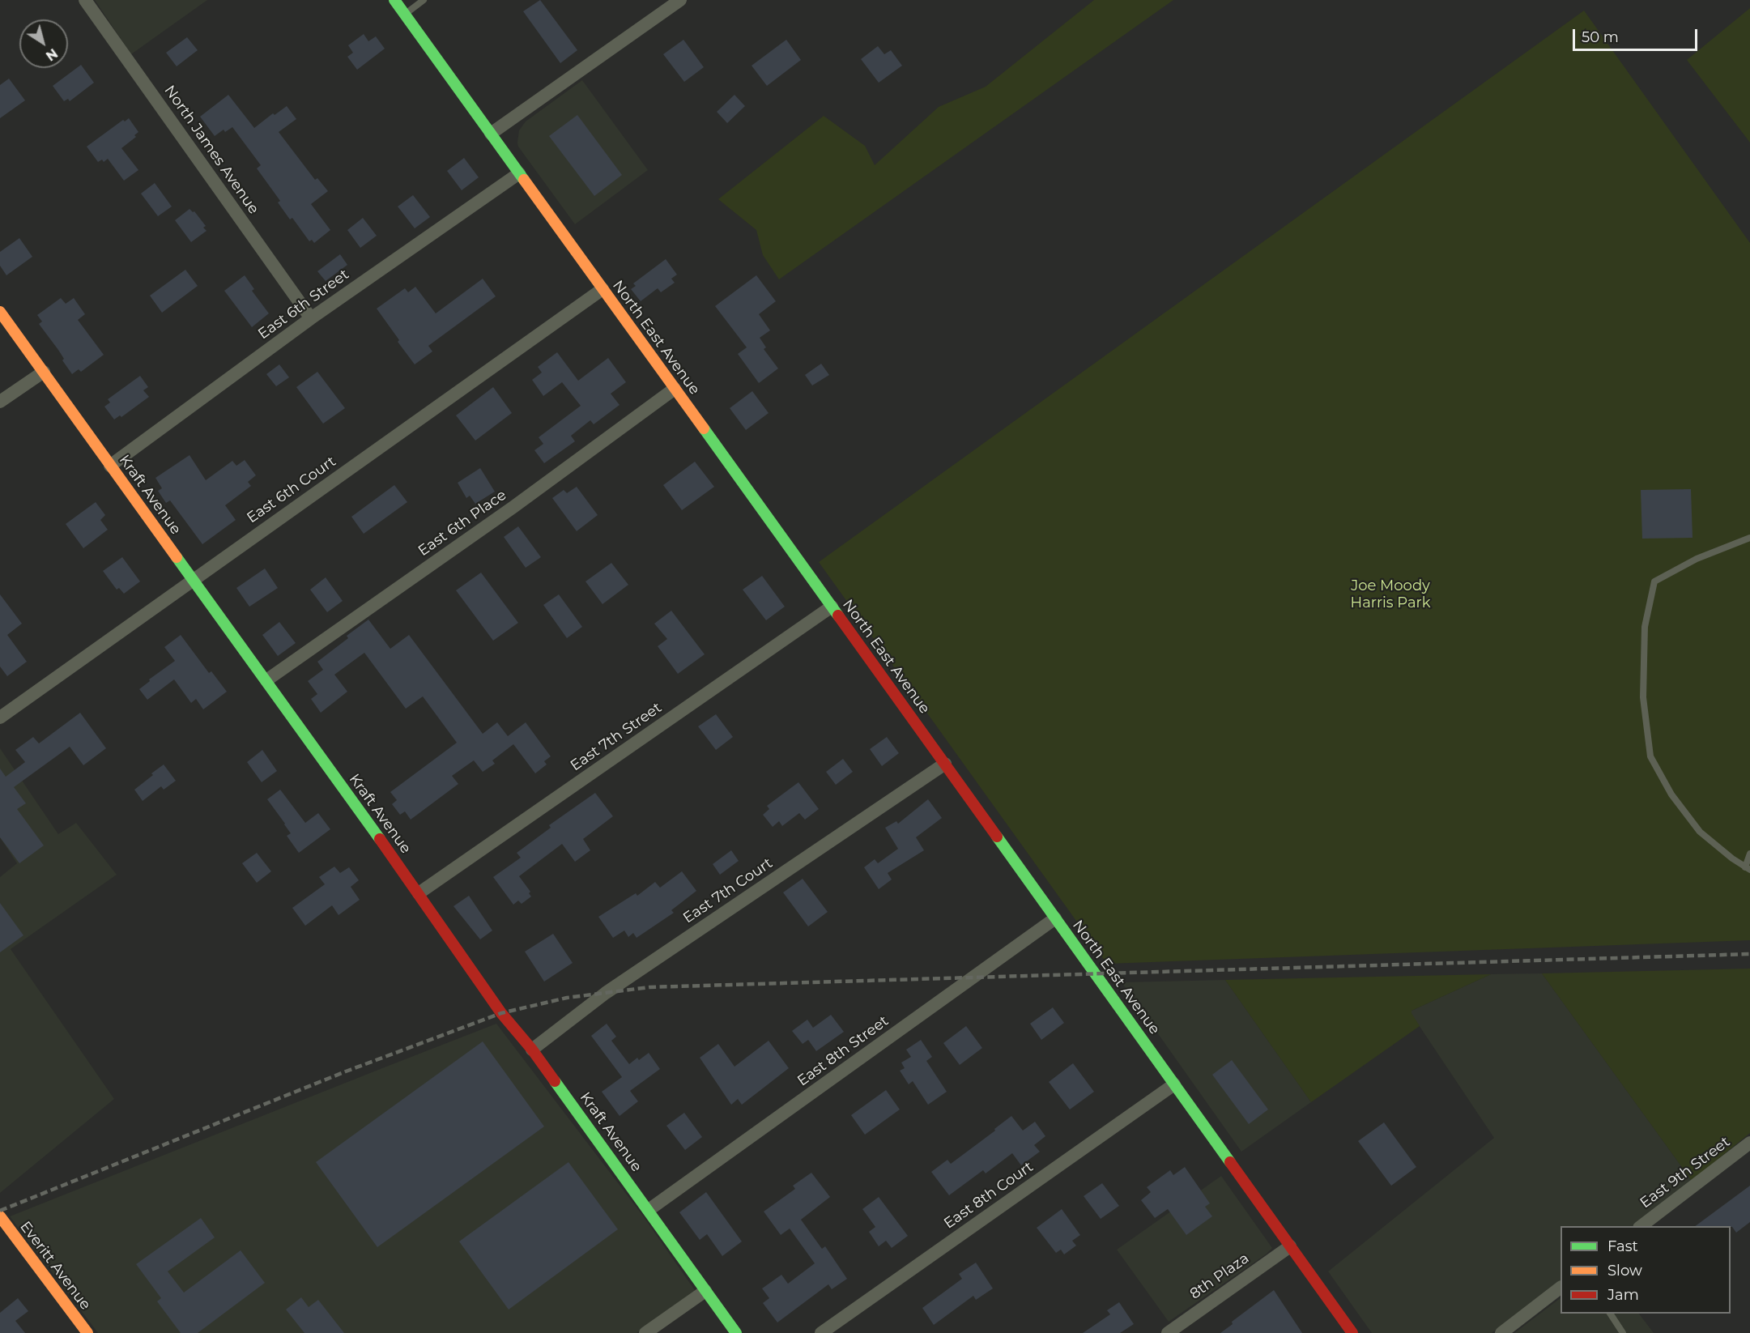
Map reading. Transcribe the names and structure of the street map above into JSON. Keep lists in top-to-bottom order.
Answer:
{
  "streets": {
    "main road": ["North East Avenue", "Kraft Avenue", "Everitt Avenue"],
    "street": [
      "North James Avenue",
      "East 6th Street",
      "East 6th Court",
      "East 6th Place",
      "East 7th Street",
      "East 7th Court",
      "East 8th Street",
      "East 9th Street",
      "East 8th Court",
      "8th Plaza"
    ]
  },
  "crossings": [
    ["North James Avenue", "East 6th Street"],
    ["East 6th Street", "North East Avenue"],
    ["East 6th Street", "Kraft Avenue"],
    ["North East Avenue", "East 6th Court"],
    ["North East Avenue", "East 6th Place"],
    ["North East Avenue", "East 7th Street"],
    ["North East Avenue", "East 7th Court"],
    ["North East Avenue", "East 8th Street"],
    ["North East Avenue", "East 8th Court"],
    ["North East Avenue", "8th Plaza"],
    ["East 6th Court", "Kraft Avenue"],
    ["Kraft Avenue", "East 6th Place"],
    ["Kraft Avenue", "East 7th Street"],
    ["Kraft Avenue", "East 7th Court"],
    ["Kraft Avenue", "East 8th Street"]
  ],
  "parks": ["Joe Moody Harris Park"],
  "legend": ["Fast", "Slow", "Jam"],
  "scale_bar": "50 m",
  "north": "bottom right"
}
